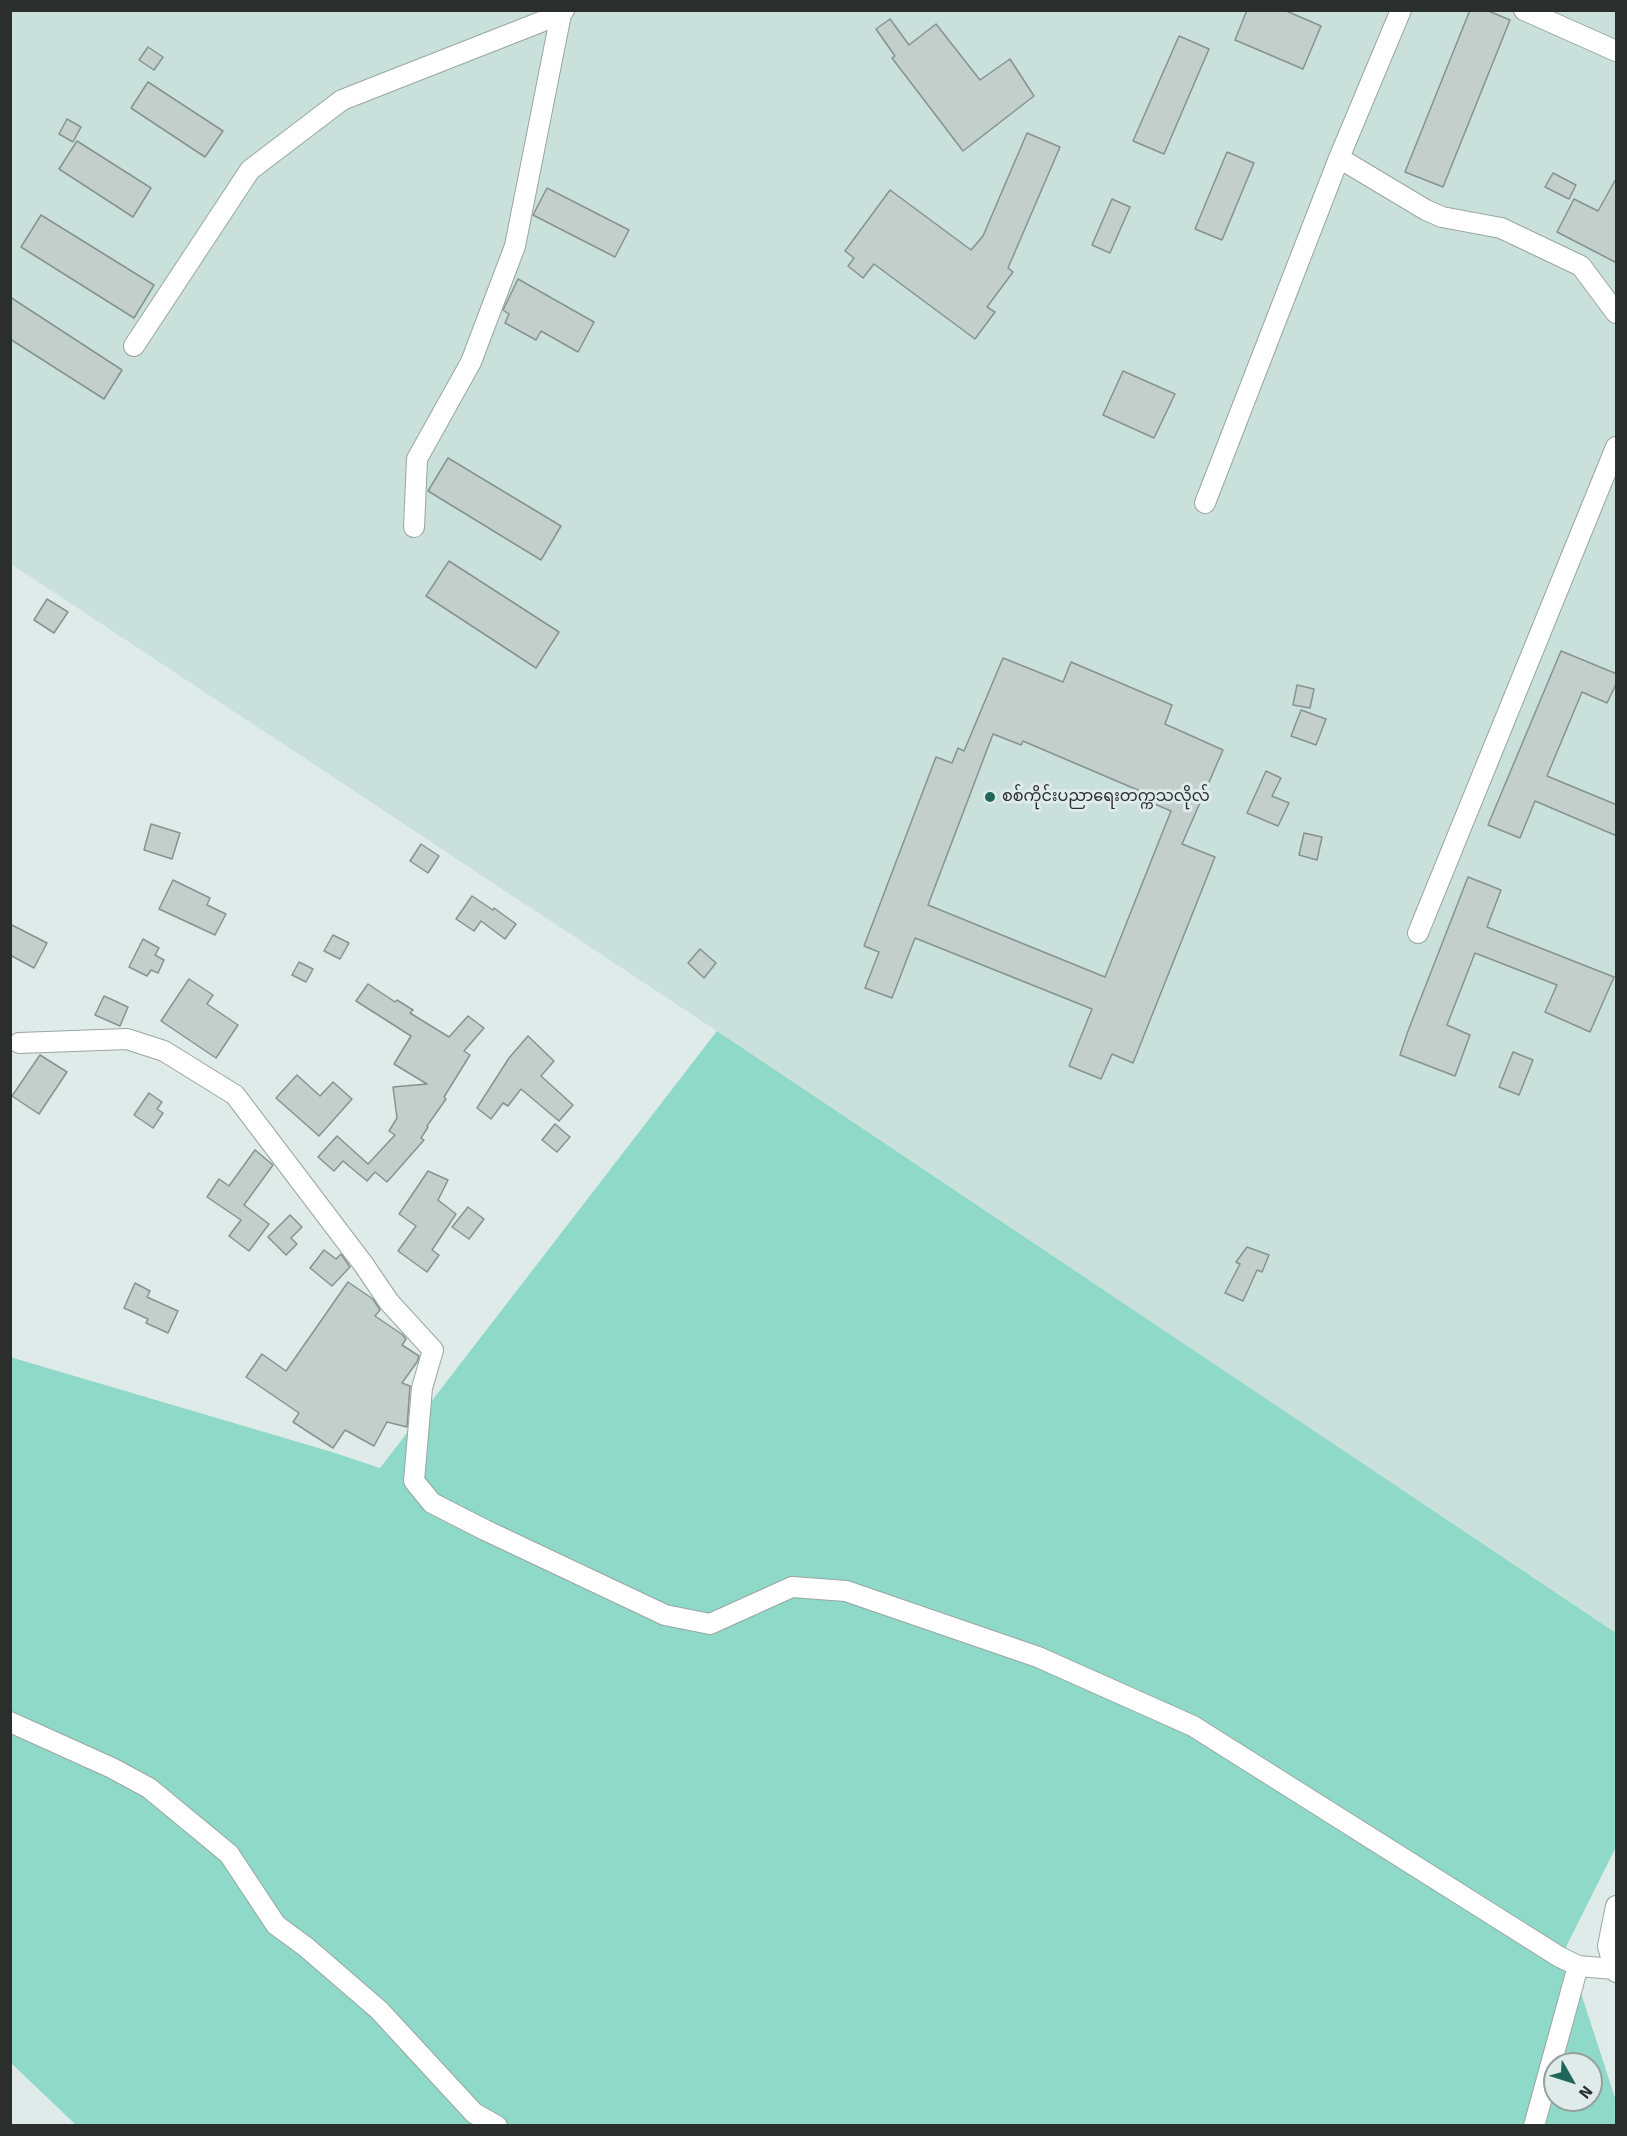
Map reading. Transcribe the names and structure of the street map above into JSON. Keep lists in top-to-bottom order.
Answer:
{
  "places": ["စစ်ကိုင်းပညာရေးတက္ကသလိုလ်"],
  "north": "bottom right"
}
